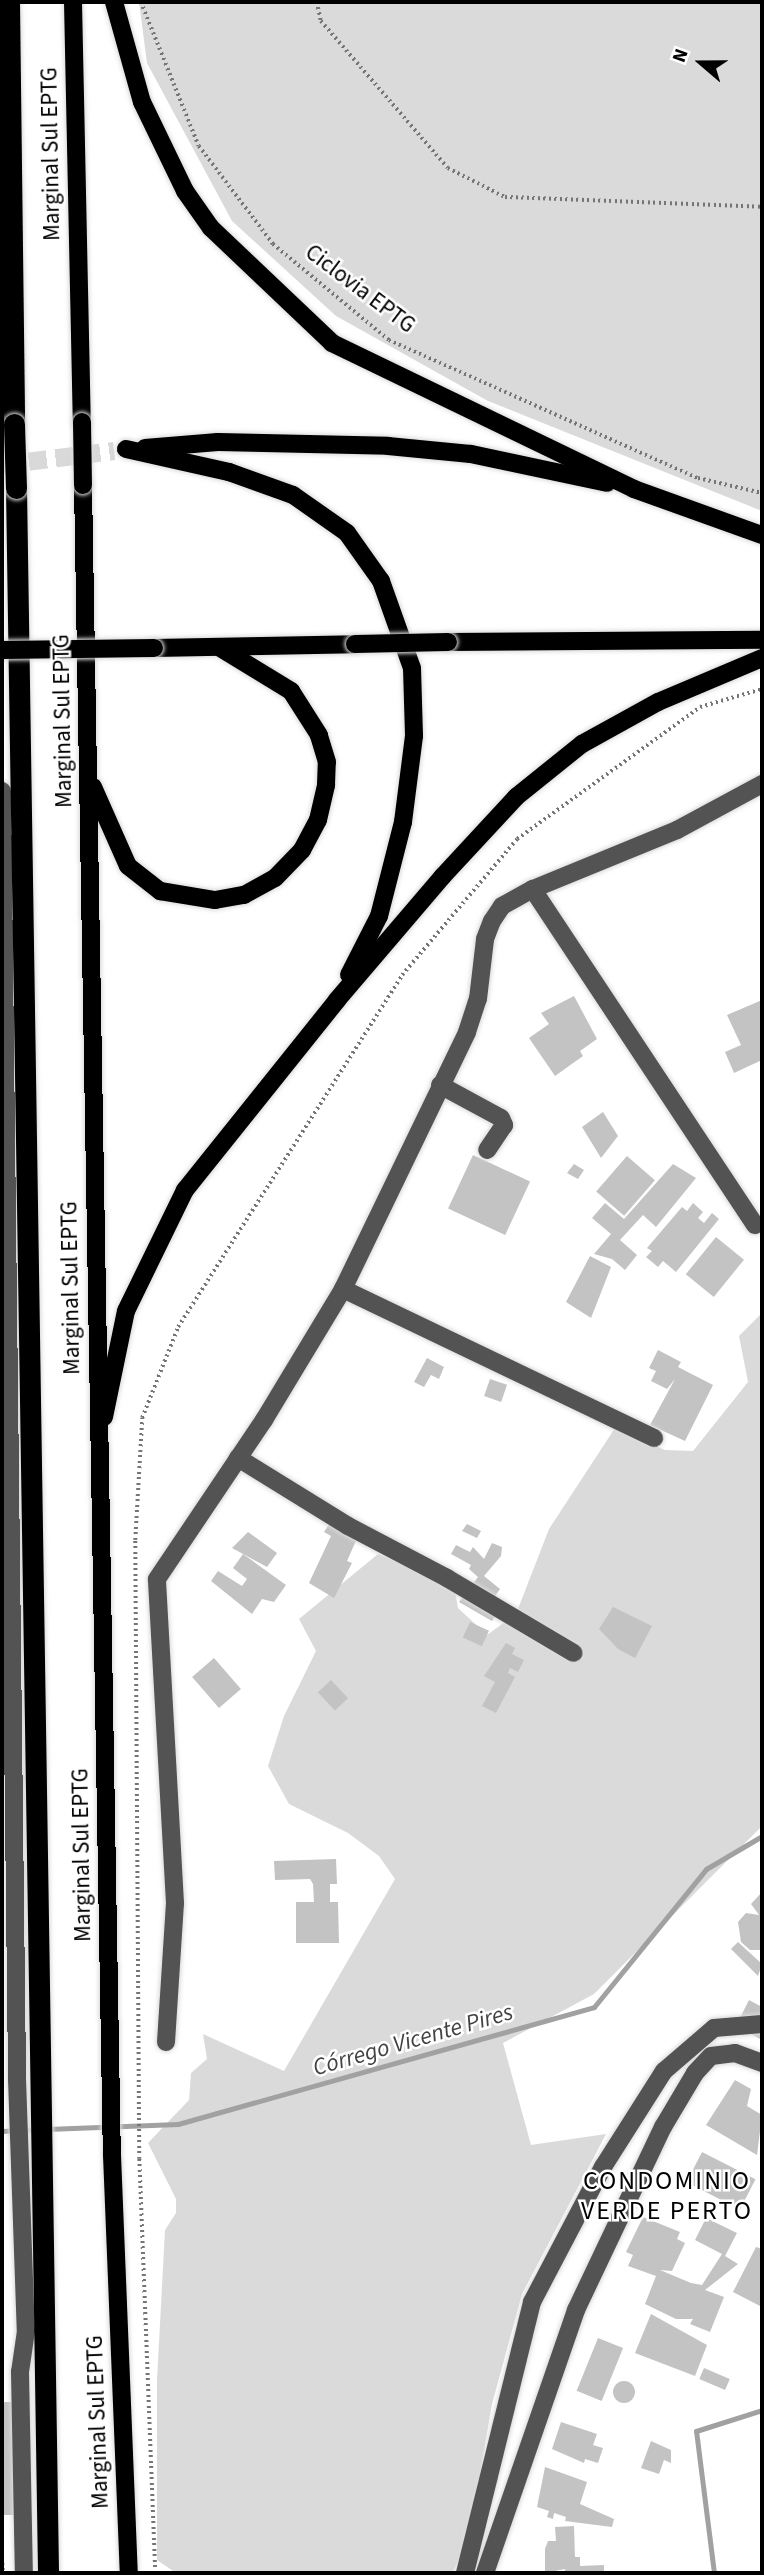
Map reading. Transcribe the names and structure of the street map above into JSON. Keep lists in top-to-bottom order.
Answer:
{
  "streets": {
    "main road": ["Marginal Sul EPTG"],
    "path": ["Ciclovia EPTG"]
  },
  "districts": ["CONDOMINIO VERDE PERTO"],
  "water": ["Córrego Vicente Pires"],
  "north": "left"
}
